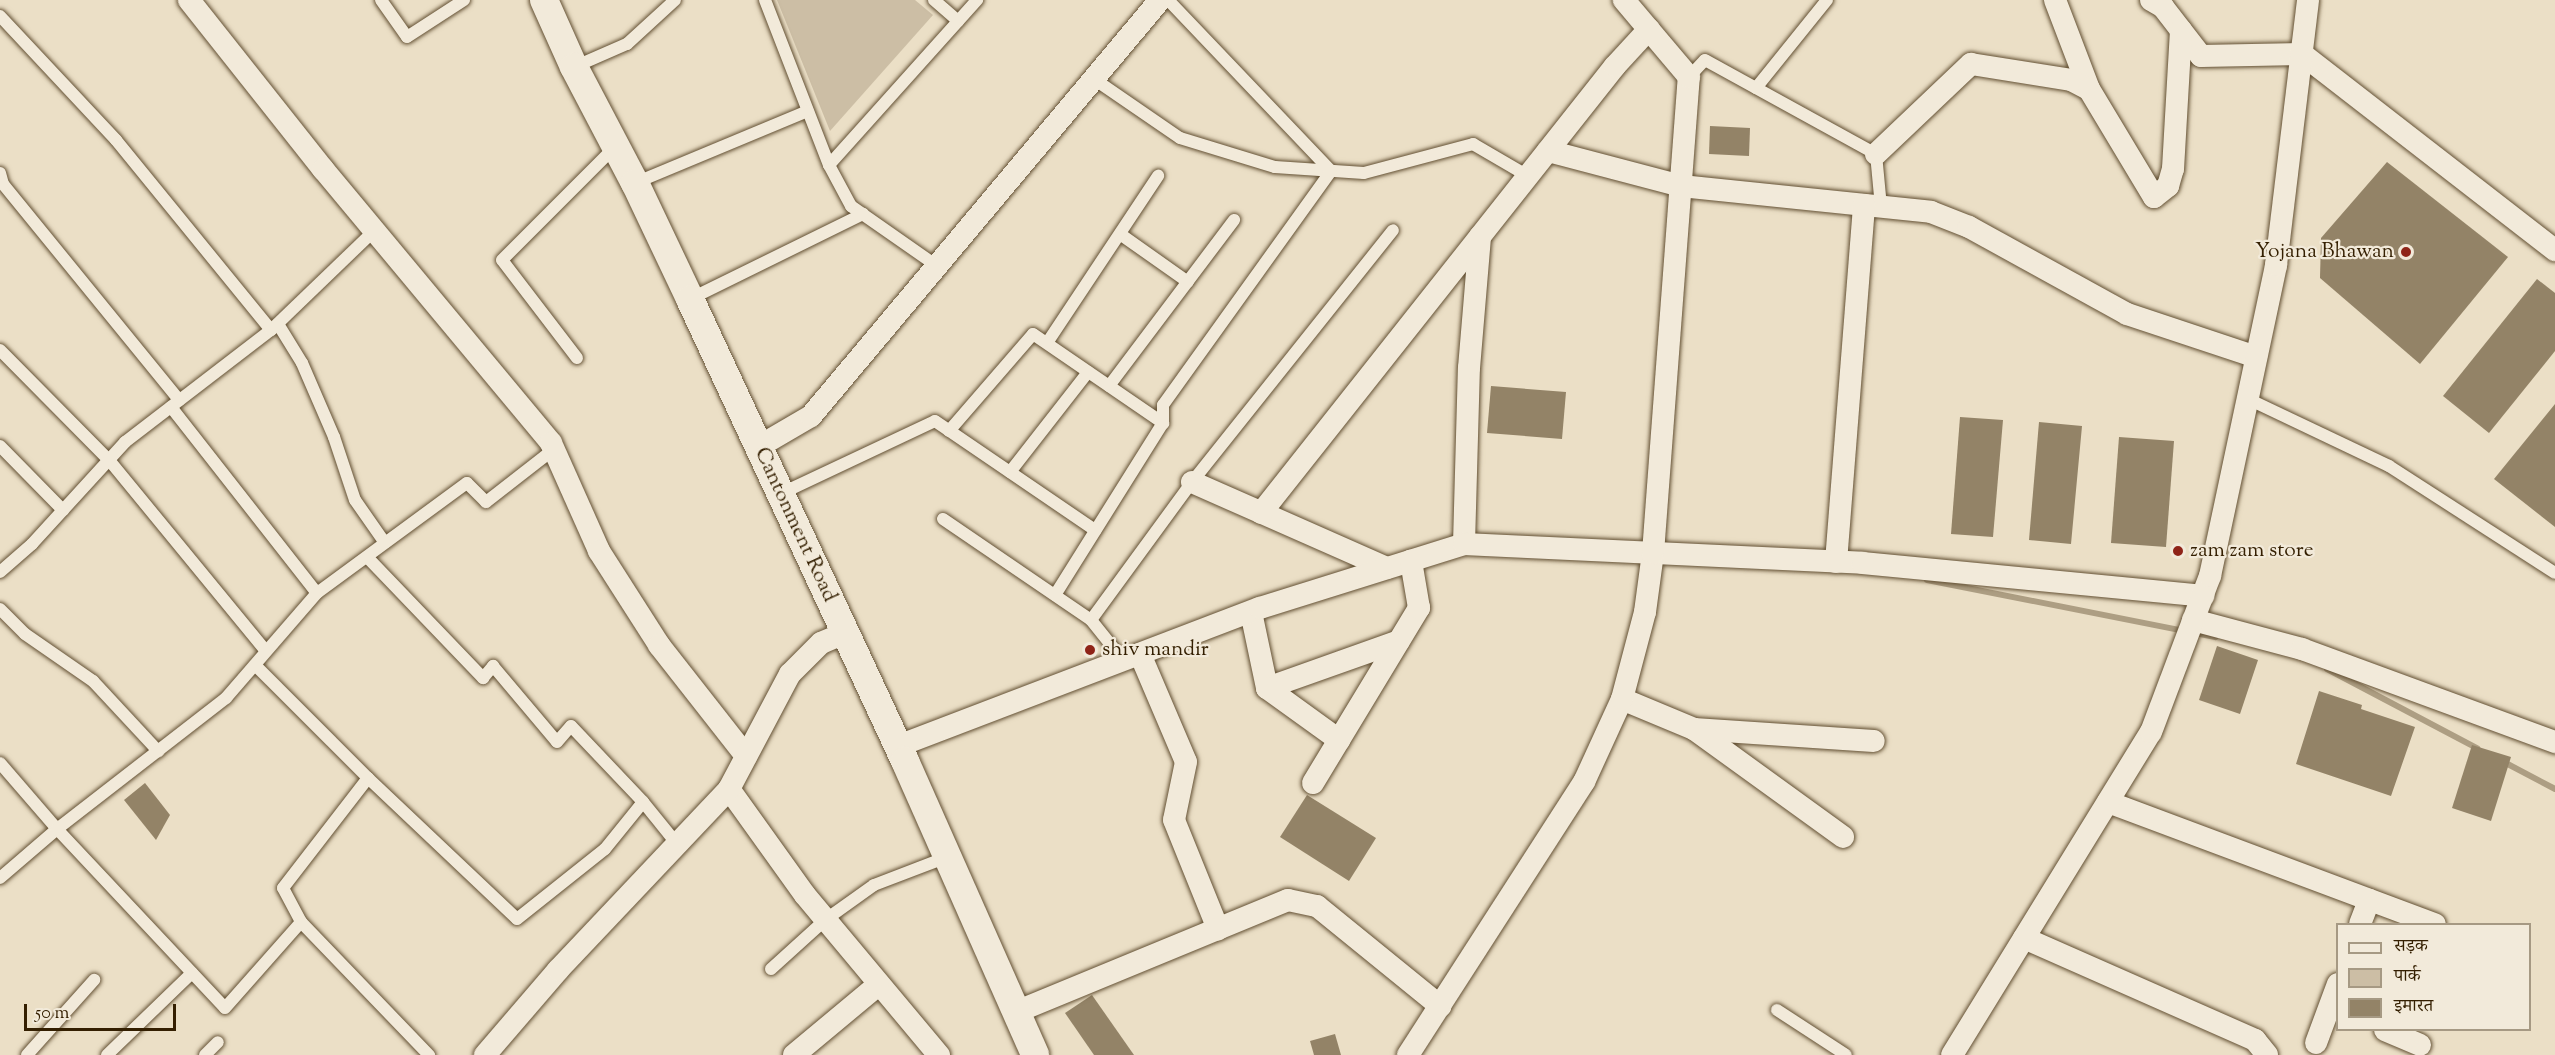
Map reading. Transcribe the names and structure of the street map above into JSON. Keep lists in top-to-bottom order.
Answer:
{
  "streets": {
    "street": ["Cantonment Road"]
  },
  "places": ["Yojana Bhawan", "zam zam store", "shiv mandir"],
  "legend": ["सड़क", "पार्क", "इमारत"],
  "scale_bar": "50 m"
}
